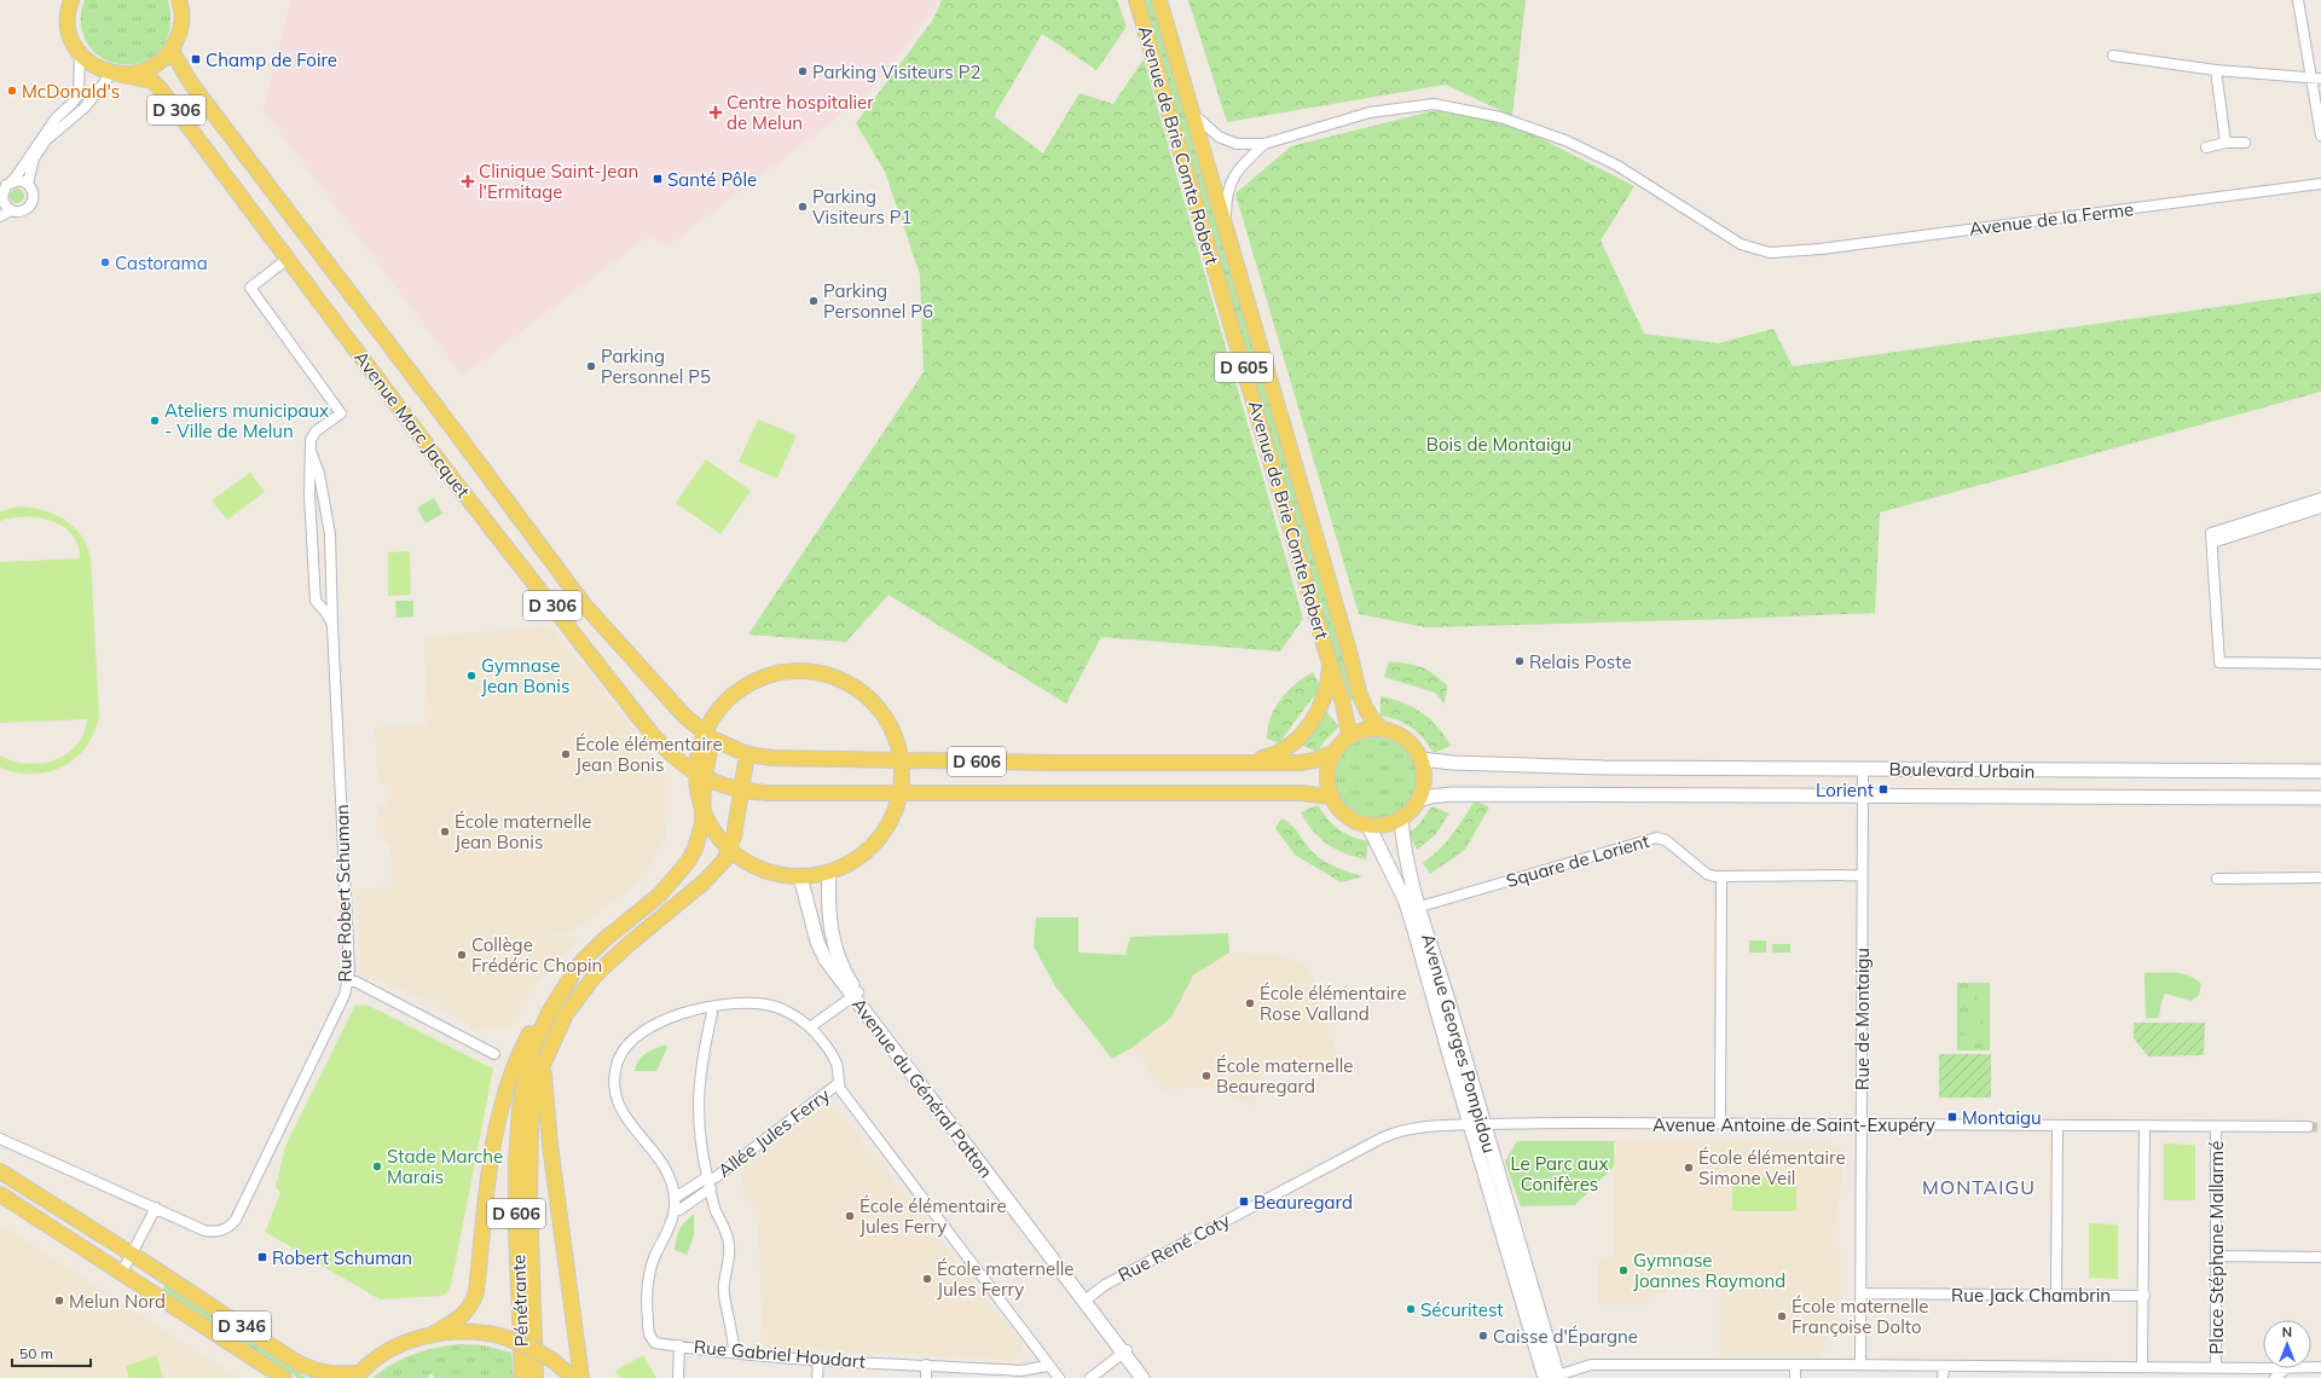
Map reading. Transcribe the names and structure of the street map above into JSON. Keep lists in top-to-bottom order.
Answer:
{
  "streets": {
    "main road": [
      "D 306",
      "Avenue de Brie Comte Robert",
      "D 605",
      "Avenue Marc Jacquet",
      "D 606",
      "Boulevard Urbain",
      "Avenue Georges Pompidou",
      "Avenue du Général Patton",
      "Pénétrante",
      "D 346"
    ],
    "street": [
      "Avenue de la Ferme",
      "Square de Lorient",
      "Rue Robert Schuman",
      "Rue de Montaigu",
      "Avenue Antoine de Saint-Exupéry",
      "Allée Jules Ferry",
      "Rue René Coty",
      "Place Stéphane Mallarmé",
      "Rue Jack Chambrin",
      "Rue Gabriel Houdart"
    ]
  },
  "crossings": [
    ["Avenue de Brie Comte Robert", "D 606"],
    ["Avenue de Brie Comte Robert", "Boulevard Urbain"],
    ["Avenue de Brie Comte Robert", "Avenue Georges Pompidou"],
    ["Avenue Marc Jacquet", "D 606"],
    ["Avenue Marc Jacquet", "Rue Robert Schuman"],
    ["D 606", "Boulevard Urbain"],
    ["D 606", "Avenue Georges Pompidou"],
    ["D 606", "Pénétrante"],
    ["Boulevard Urbain", "Rue de Montaigu"],
    ["Boulevard Urbain", "Avenue Georges Pompidou"],
    ["Square de Lorient", "Avenue Georges Pompidou"],
    ["Rue de Montaigu", "Avenue Antoine de Saint-Exupéry"],
    ["Rue de Montaigu", "Rue Jack Chambrin"],
    ["Avenue Georges Pompidou", "Avenue Antoine de Saint-Exupéry"],
    ["Avenue Georges Pompidou", "Rue René Coty"],
    ["Avenue du Général Patton", "Rue René Coty"],
    ["Avenue Antoine de Saint-Exupéry", "Rue René Coty"],
    ["Avenue Antoine de Saint-Exupéry", "Place Stéphane Mallarmé"]
  ],
  "districts": ["MONTAIGU"],
  "parks": ["Bois de Montaigu", "Le Parc aux Conifères"],
  "places": {
    "transit": [
      "Champ de Foire",
      "Santé Pôle",
      "Lorient",
      "Montaigu",
      "Beauregard",
      "Robert Schuman"
    ],
    "other": [
      "Parking Visiteurs P2",
      "McDonald's",
      "Parking Visiteurs P1",
      "Castorama",
      "Parking Personnel P6",
      "Parking Personnel P5",
      "Ateliers municipaux - Ville de Melun",
      "Relais Poste",
      "Gymnase Jean Bonis",
      "École élémentaire Jean Bonis",
      "École maternelle Jean Bonis",
      "Collège Frédéric Chopin",
      "École élémentaire Rose Valland",
      "École maternelle Beauregard",
      "Stade Marche Marais",
      "École élémentaire Simone Veil",
      "École élémentaire Jules Ferry",
      "Gymnase Joannes Raymond",
      "École maternelle Jules Ferry",
      "Melun Nord",
      "Sécuritest",
      "École maternelle Françoise Dolto",
      "Caisse d'Épargne"
    ],
    "health": ["Centre hospitalier de Melun", "Clinique Saint-Jean l'Ermitage"]
  },
  "scale_bar": "50 m",
  "north": "top"
}
